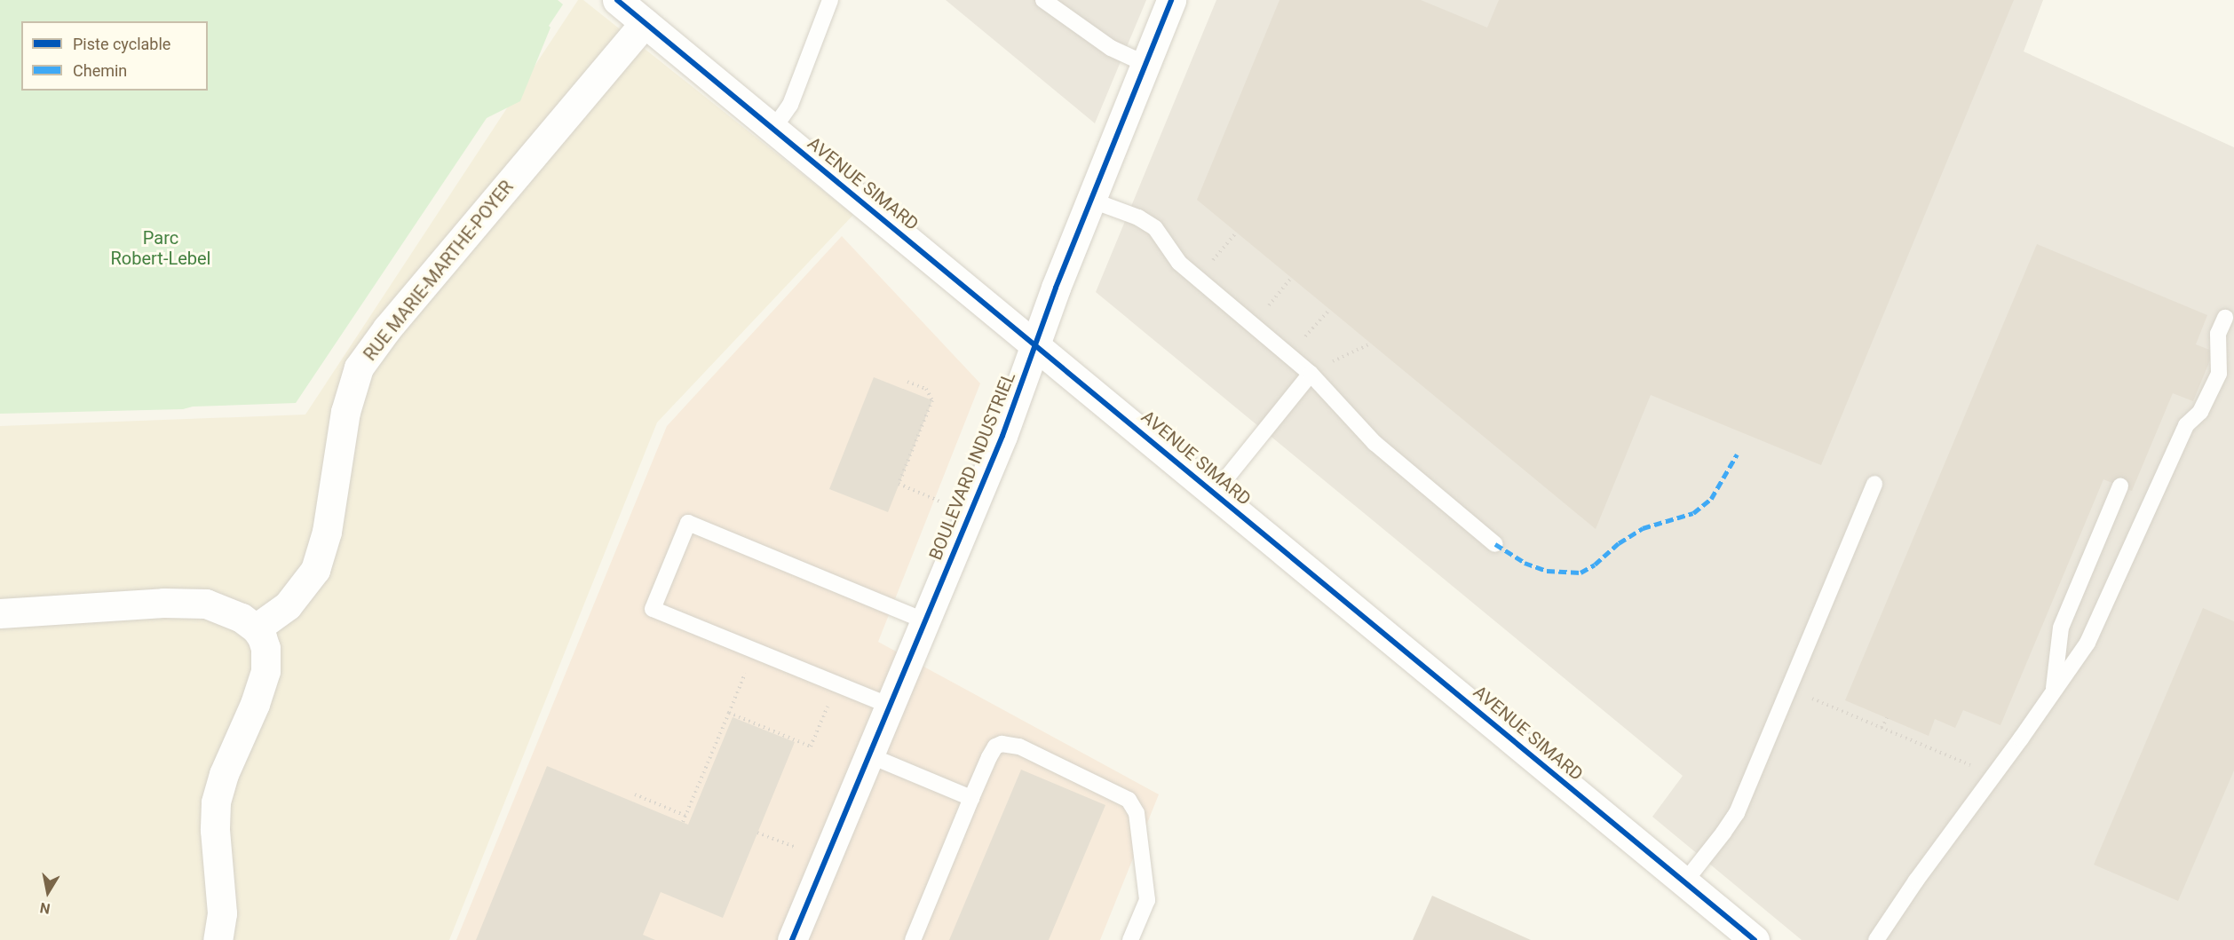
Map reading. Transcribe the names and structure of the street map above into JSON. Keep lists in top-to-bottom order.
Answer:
{
  "streets": {
    "street": ["AVENUE SIMARD", "RUE MARIE-MARTHE-POYER", "BOULEVARD INDUSTRIEL"]
  },
  "crossings": [
    ["AVENUE SIMARD", "RUE MARIE-MARTHE-POYER"],
    ["AVENUE SIMARD", "BOULEVARD INDUSTRIEL"]
  ],
  "parks": ["Parc Robert-Lebel"],
  "legend": ["Piste cyclable", "Chemin"],
  "north": "bottom"
}
